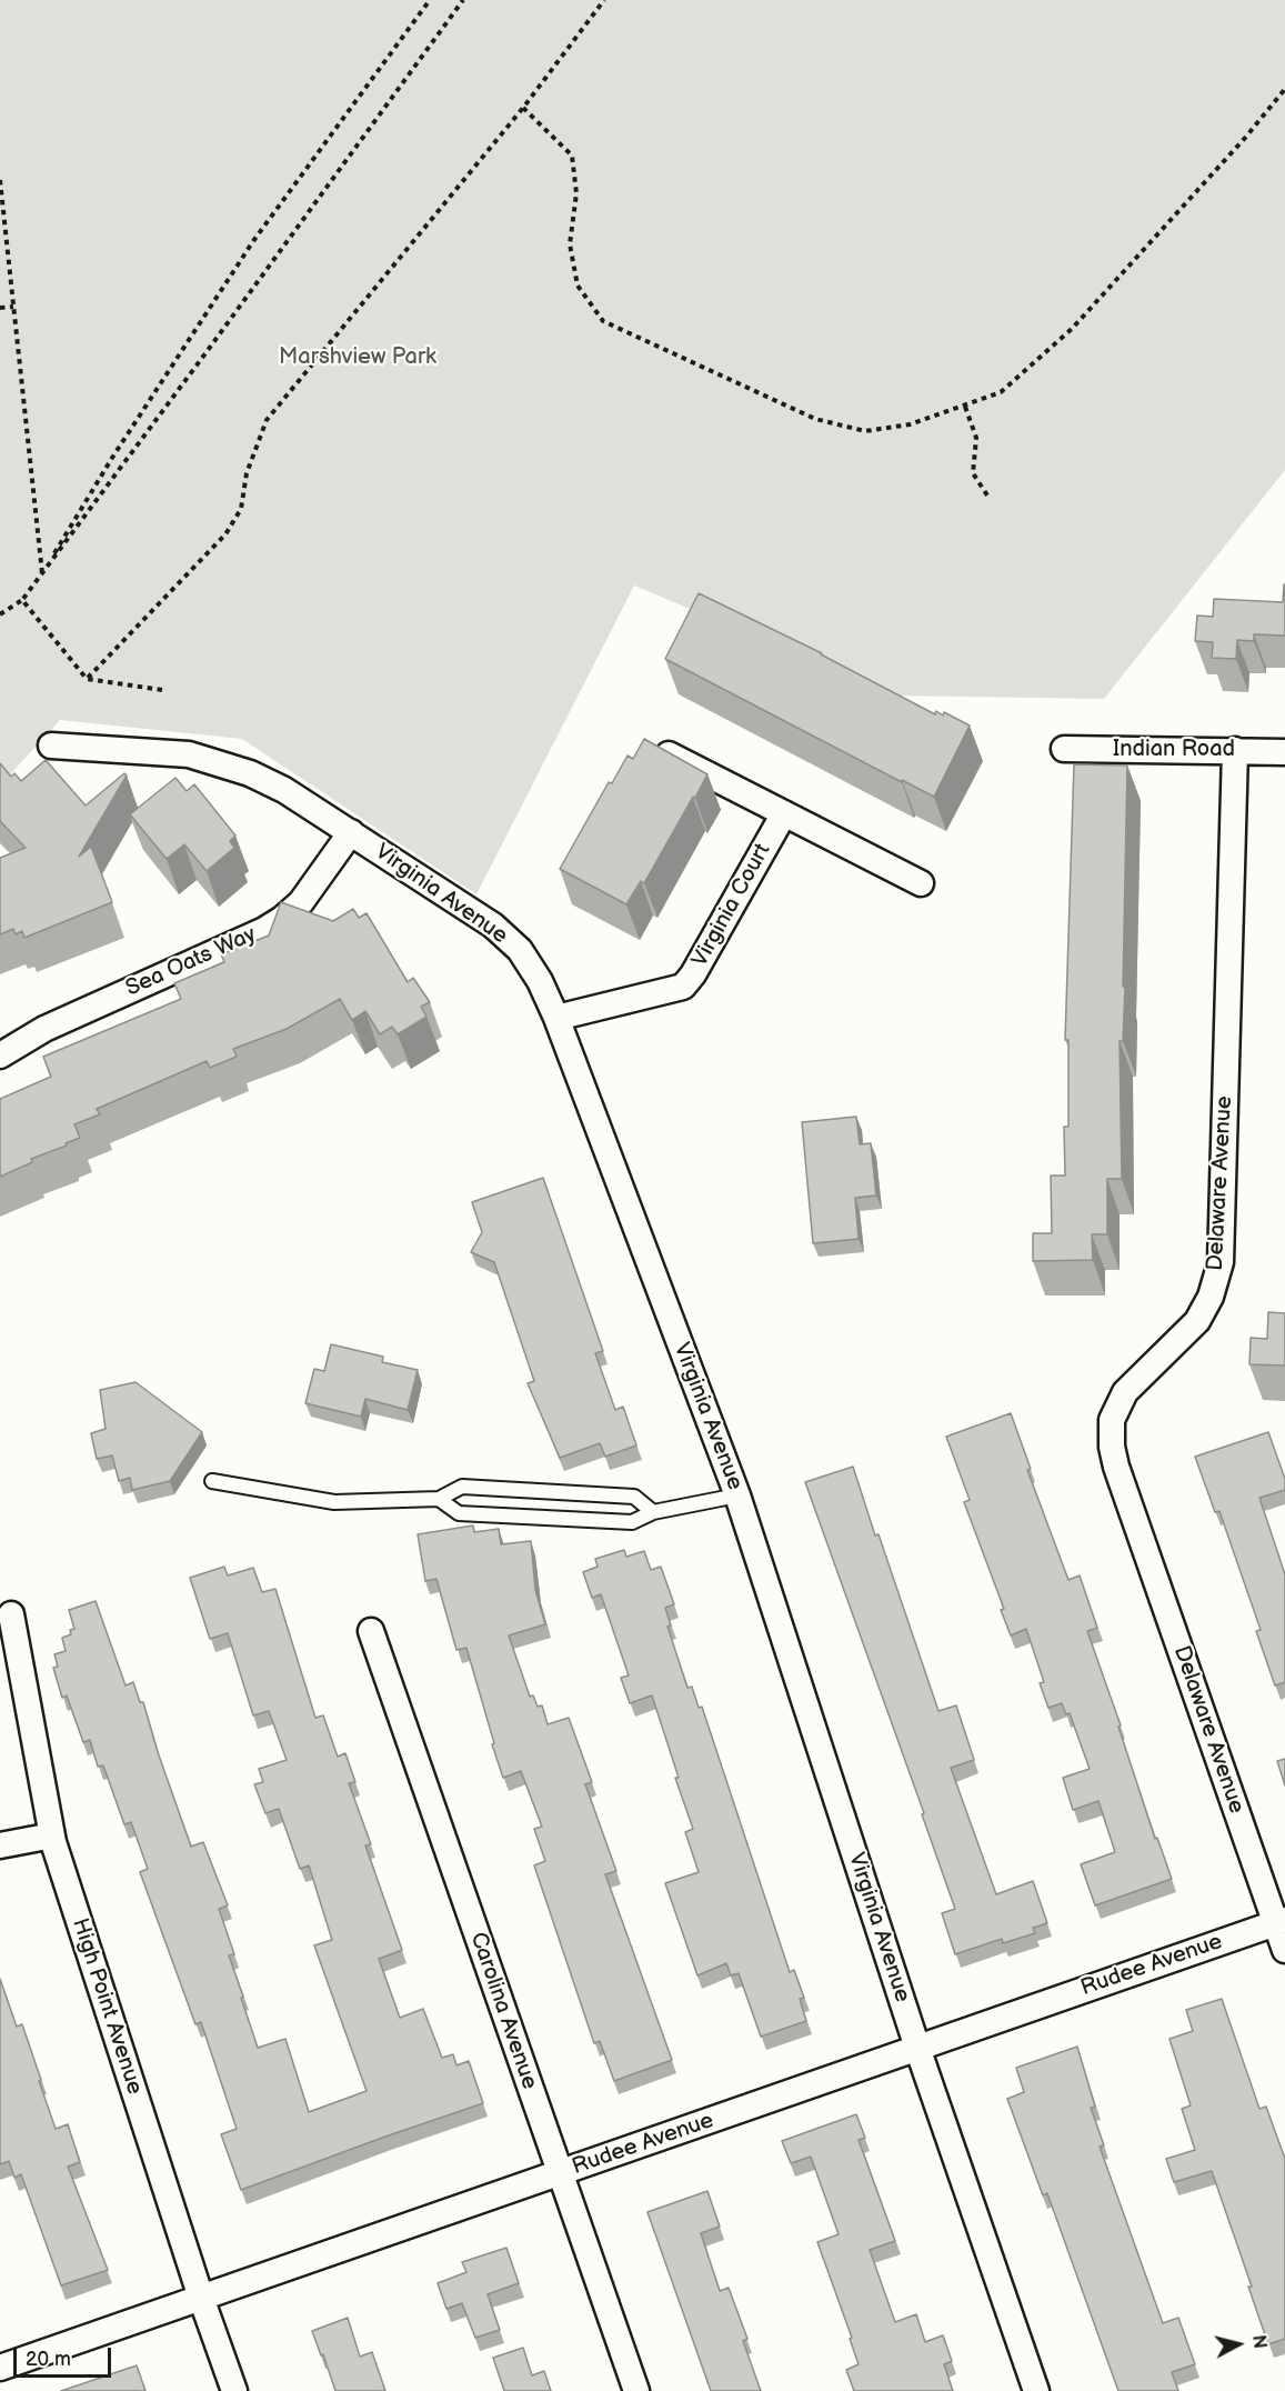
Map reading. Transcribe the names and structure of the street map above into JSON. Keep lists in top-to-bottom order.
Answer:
{
  "streets": {
    "street": [
      "Indian Road",
      "Virginia Avenue",
      "Virginia Court",
      "Sea Oats Way",
      "Delaware Avenue",
      "Rudee Avenue",
      "High Point Avenue",
      "Carolina Avenue"
    ]
  },
  "crossings": [
    ["Indian Road", "Delaware Avenue"],
    ["Virginia Avenue", "Virginia Court"],
    ["Virginia Avenue", "Sea Oats Way"],
    ["Virginia Avenue", "Rudee Avenue"],
    ["Delaware Avenue", "Rudee Avenue"],
    ["Rudee Avenue", "High Point Avenue"],
    ["Rudee Avenue", "Carolina Avenue"]
  ],
  "parks": ["Marshview Park"],
  "scale_bar": "20 m",
  "north": "right"
}
